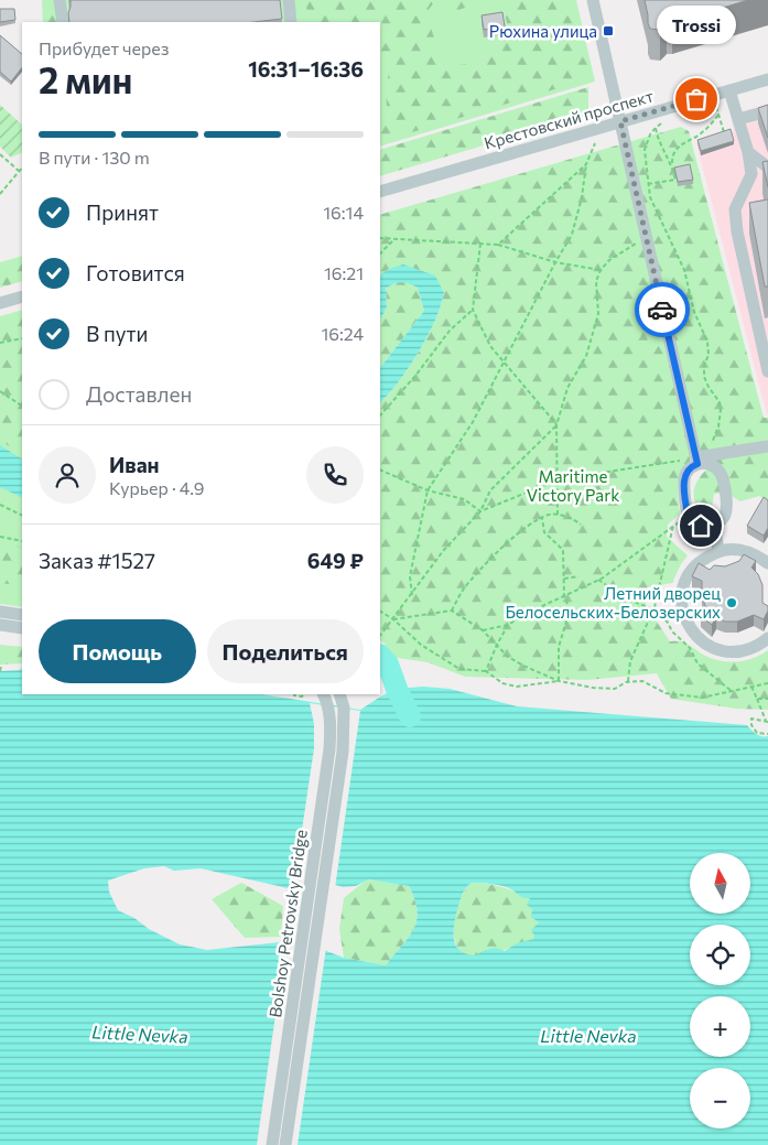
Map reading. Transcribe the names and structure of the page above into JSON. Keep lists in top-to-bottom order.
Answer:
{
  "streets": {
    "street": ["Крестовский проспект", "Bolshoy Petrovsky Bridge"]
  },
  "water": ["Little Nevka"],
  "parks": ["Maritime Victory Park"],
  "places": {
    "transit": ["Рюхина улица"],
    "other": ["Trossi", "Летний дворец Белосельских-Белозерских"]
  },
  "north": "top",
  "page": {
    "bubble": "Trossi",
    "heading": ["2 мин", "Прибудет через", "16:31–16:36"],
    "panel": [
      "Иван",
      "Курьер · 4.9",
      "Заказ #1527",
      "649 ₽"
    ],
    "bar": "В пути · 130 m",
    "list": [
      ["Принят", "16:14"],
      ["Готовится", "16:21"],
      ["В пути", "16:24"],
      "Доставлен"
    ],
    "buttons": ["Помощь", "Поделиться"],
    "map_buttons": ["+", "−"]
  }
}
